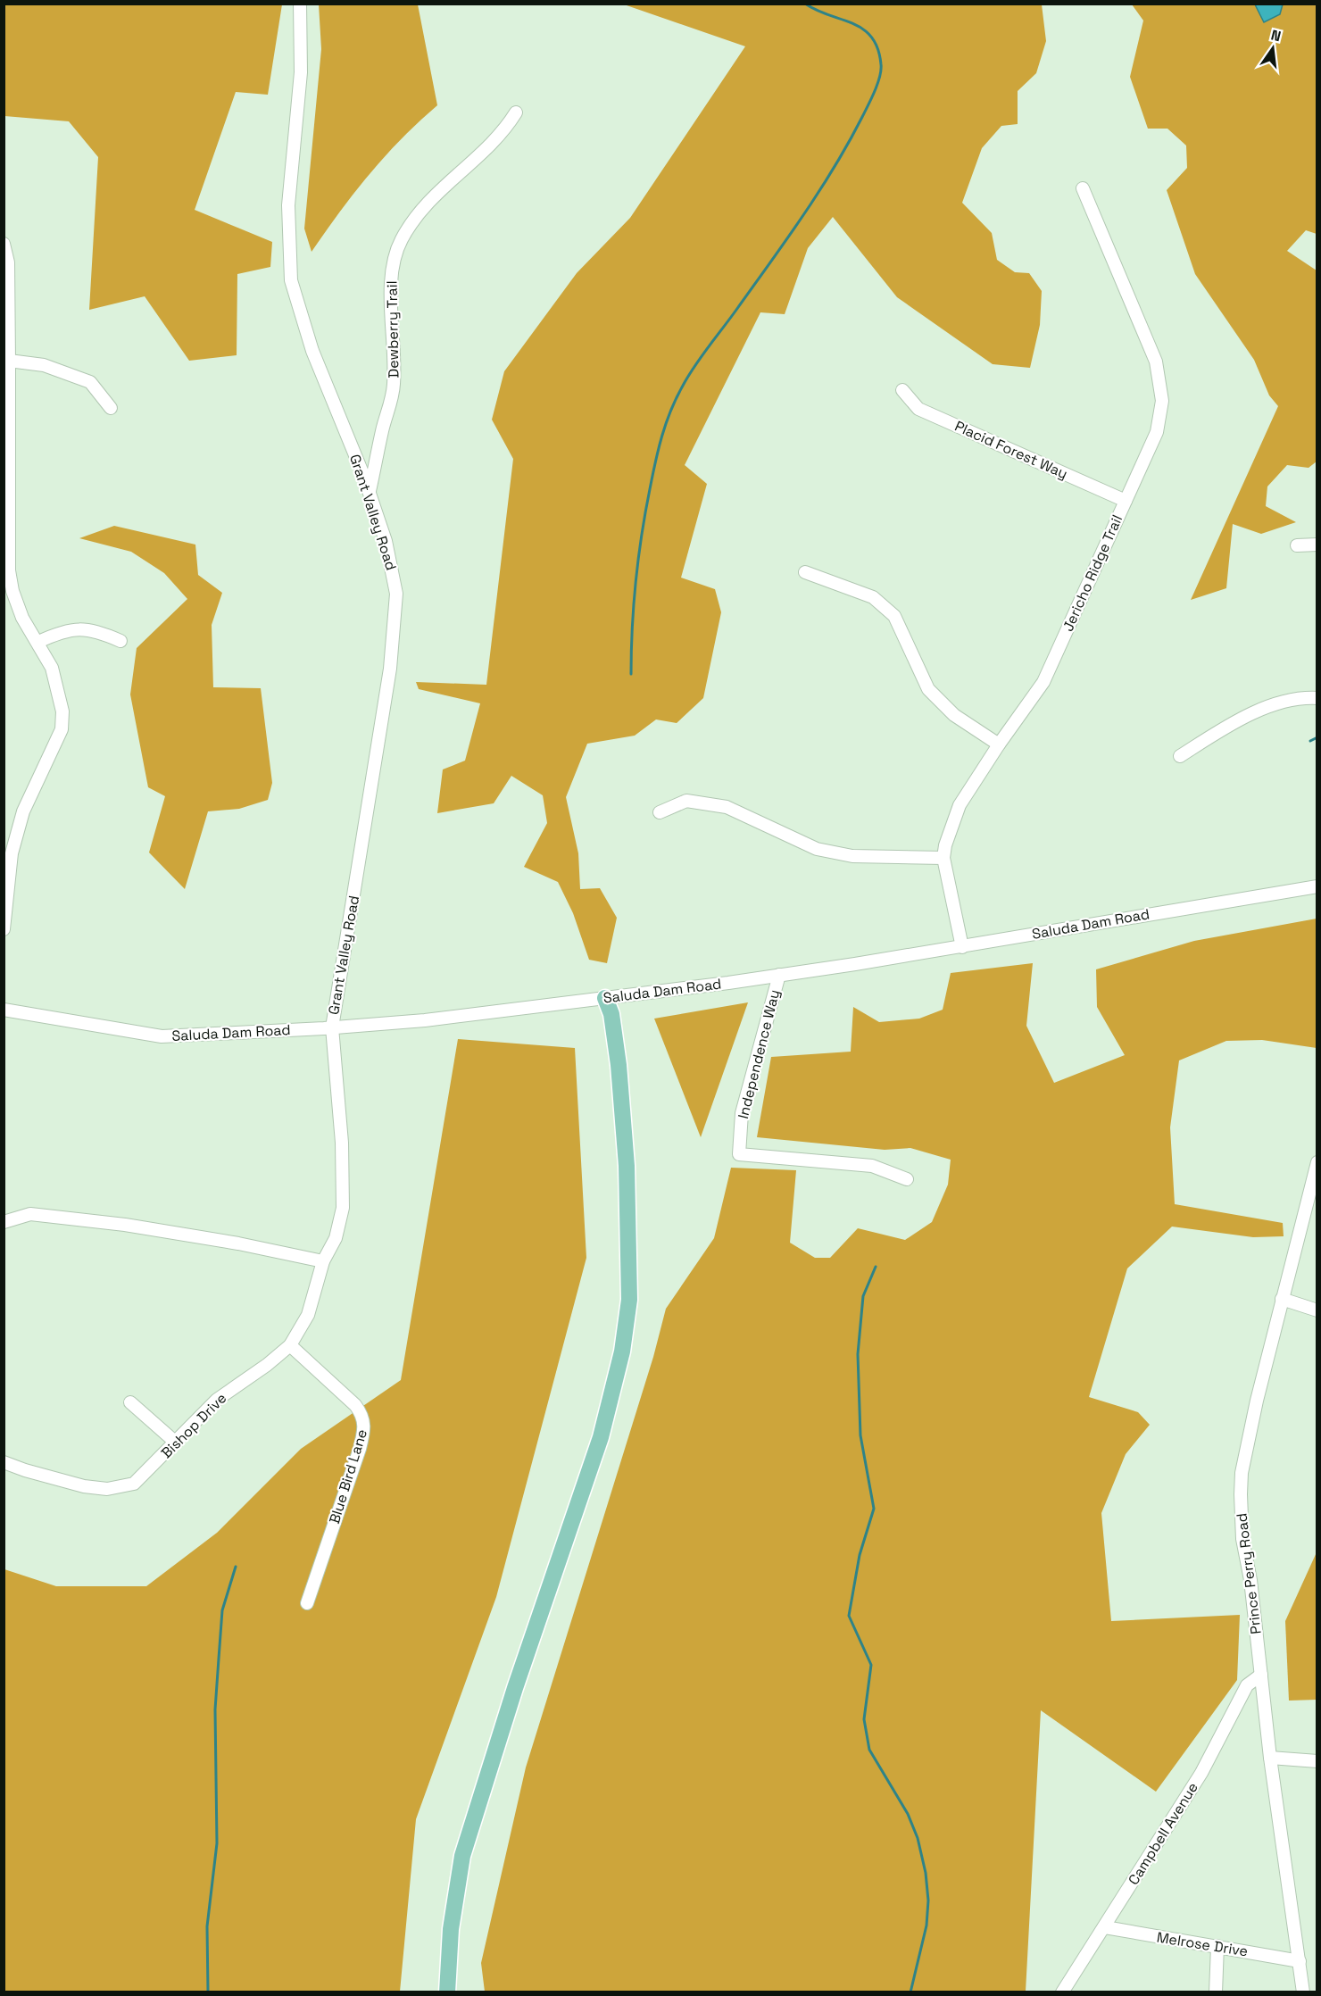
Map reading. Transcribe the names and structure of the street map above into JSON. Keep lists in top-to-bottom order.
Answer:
{
  "streets": {
    "street": [
      "Dewberry Trail",
      "Placid Forest Way",
      "Grant Valley Road",
      "Jericho Ridge Trail",
      "Saluda Dam Road",
      "Independence Way",
      "Bishop Drive",
      "Blue Bird Lane",
      "Prince Perry Road",
      "Campbell Avenue",
      "Melrose Drive"
    ]
  },
  "crossings": [
    ["Dewberry Trail", "Grant Valley Road"],
    ["Placid Forest Way", "Jericho Ridge Trail"],
    ["Grant Valley Road", "Saluda Dam Road"],
    ["Grant Valley Road", "Bishop Drive"],
    ["Jericho Ridge Trail", "Saluda Dam Road"],
    ["Saluda Dam Road", "Independence Way"],
    ["Saluda Dam Road", "Bishop Drive"],
    ["Bishop Drive", "Blue Bird Lane"],
    ["Prince Perry Road", "Campbell Avenue"],
    ["Prince Perry Road", "Melrose Drive"],
    ["Campbell Avenue", "Melrose Drive"]
  ],
  "north": "top"
}
